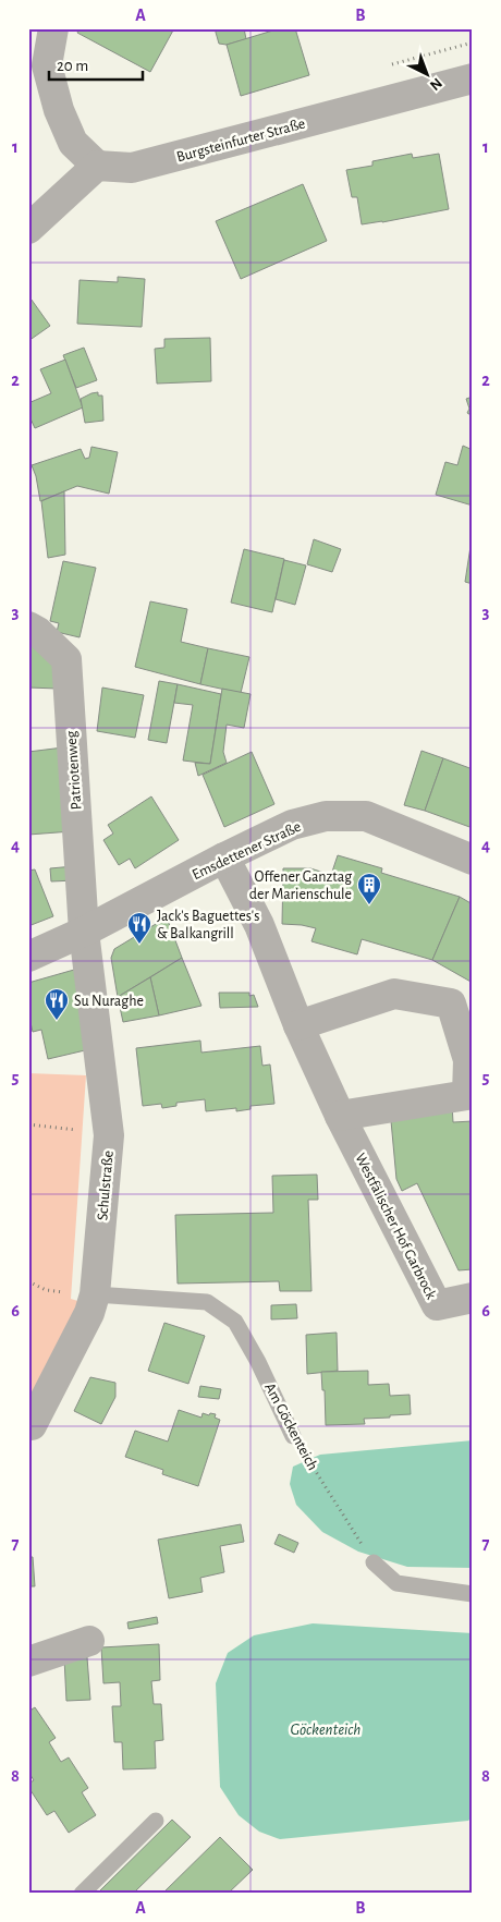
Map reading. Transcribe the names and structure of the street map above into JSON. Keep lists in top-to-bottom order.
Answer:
{
  "streets": {
    "street": [
      "Burgsteinfurter Straße",
      "Patriotenweg",
      "Emsdettener Straße",
      "Schulstraße",
      "Westfälischer Hof Garbrock"
    ],
    "lane": ["Am Göckenteich"]
  },
  "crossings": [
    ["Patriotenweg", "Emsdettener Straße"],
    ["Patriotenweg", "Schulstraße"],
    ["Emsdettener Straße", "Schulstraße"],
    ["Emsdettener Straße", "Westfälischer Hof Garbrock"],
    ["Schulstraße", "Am Göckenteich"]
  ],
  "water": ["Göckenteich"],
  "places": {
    "building": ["Offener Ganztag der Marienschule"],
    "restaurant": ["Jack's Baguettes's & Balkangrill", "Su Nuraghe"]
  },
  "scale_bar": "20 m",
  "north": "bottom right",
  "grid": {
    "columns": ["A", "B"],
    "rows": [
      "1",
      "2",
      "3",
      "4",
      "5",
      "6",
      "7",
      "8"
    ]
  }
}
